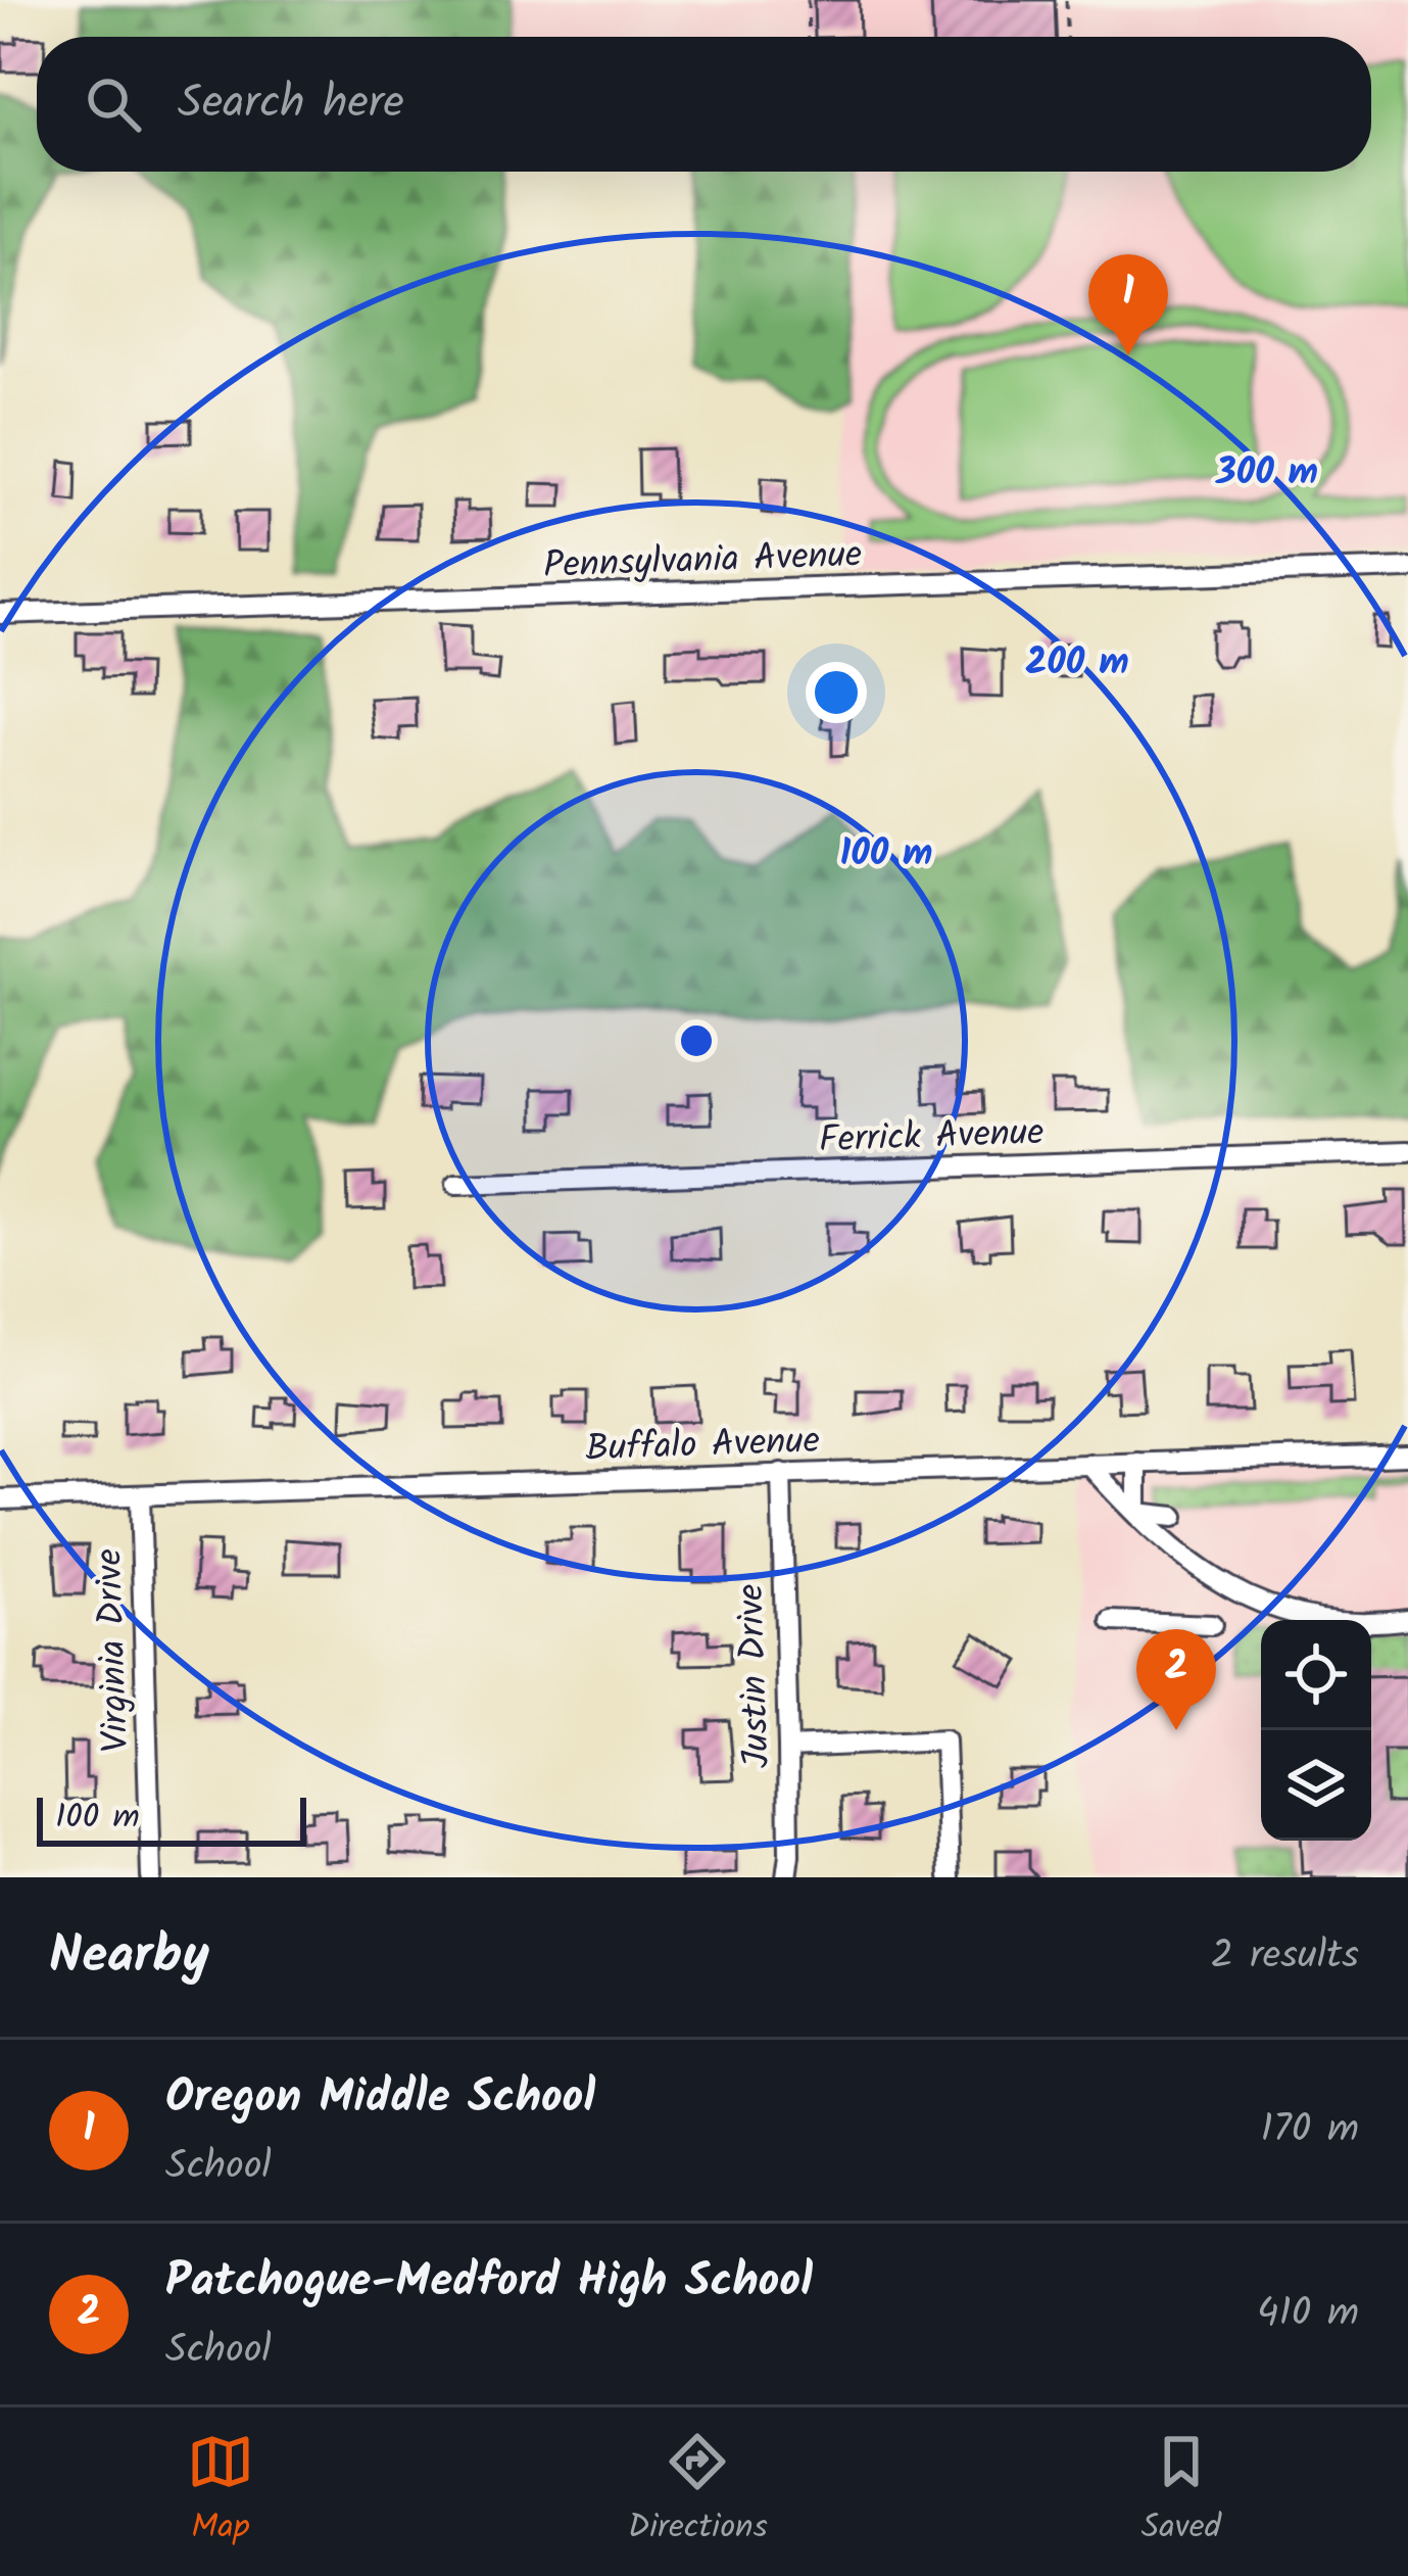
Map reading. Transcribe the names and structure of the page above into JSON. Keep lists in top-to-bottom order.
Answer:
{
  "streets": {
    "street": [
      "Pennsylvania Avenue",
      "Ferrick Avenue",
      "Buffalo Avenue",
      "Virginia Drive",
      "Justin Drive"
    ]
  },
  "crossings": [
    ["Buffalo Avenue", "Virginia Drive"],
    ["Buffalo Avenue", "Justin Drive"]
  ],
  "scale_bar": "100 m",
  "page": {
    "search": "Search here",
    "pins": ["1", "2"],
    "scale": "100 m",
    "heading": ["Nearby", "2 results"],
    "list": [
      {
        "mark": "1",
        "name": "Oregon Middle School",
        "note": "School",
        "value": "170 m"
      },
      {
        "mark": "2",
        "name": "Patchogue-Medford High School",
        "note": "School",
        "value": "410 m"
      }
    ],
    "nav": ["Map", "Directions", "Saved"]
  },
  "rings": ["300 m", "200 m", "100 m"]
}
